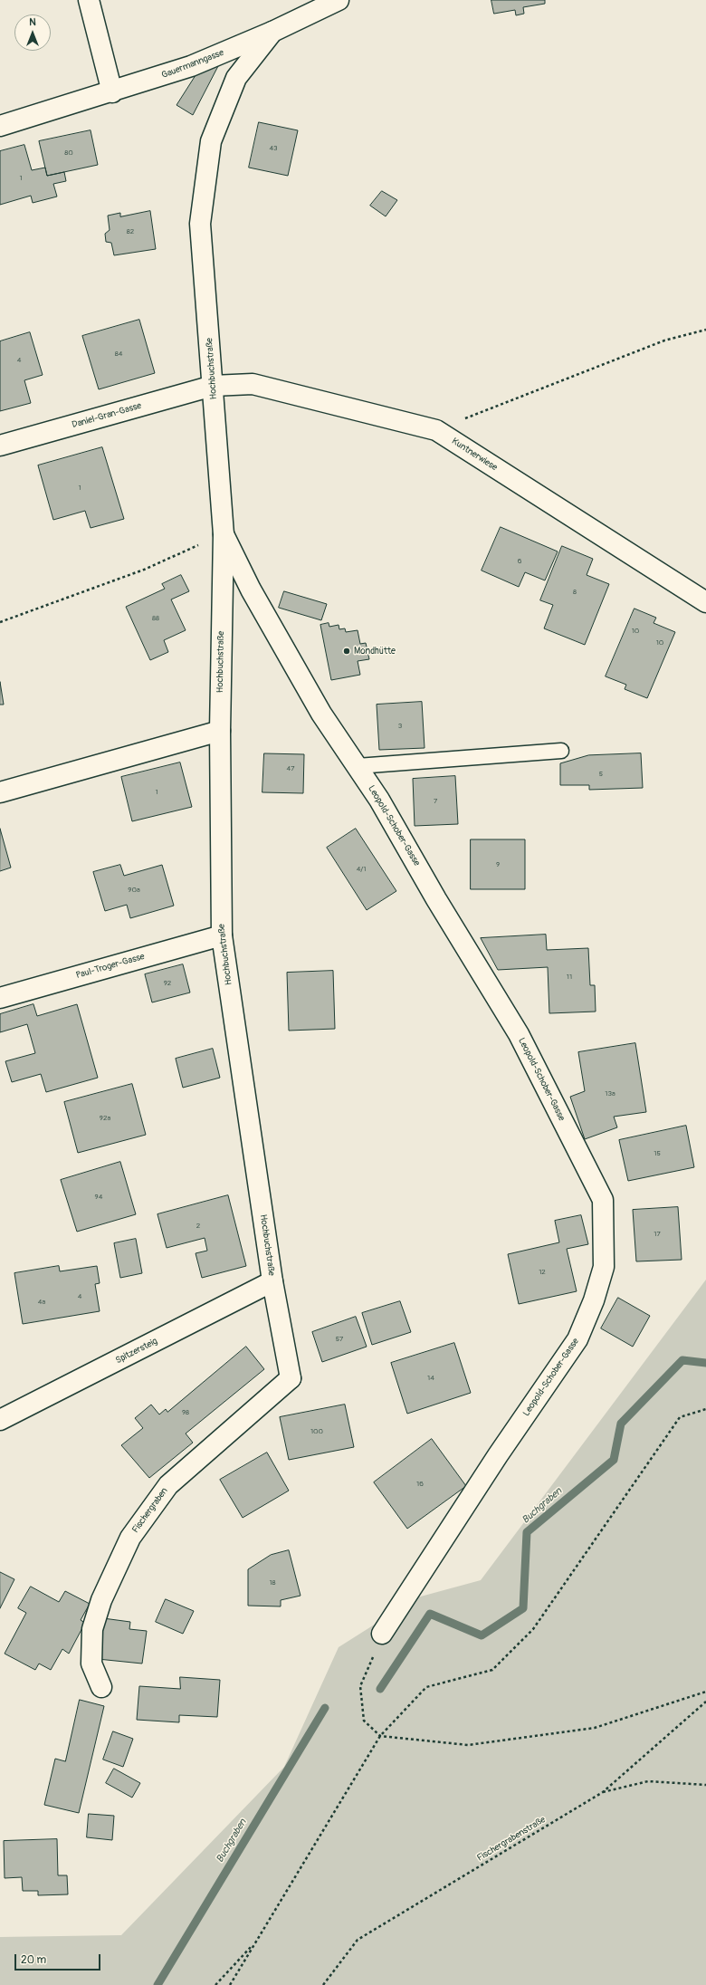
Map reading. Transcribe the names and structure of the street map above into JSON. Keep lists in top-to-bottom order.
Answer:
{
  "streets": {
    "street": [
      "Gauermanngasse",
      "Hochbuchstraße",
      "Daniel-Gran-Gasse",
      "Kuntnerwiese",
      "Leopold-Schober-Gasse",
      "Paul-Troger-Gasse",
      "Spitzersteig",
      "Fischergraben"
    ],
    "path": ["Fischergrabenstraße"]
  },
  "crossings": [
    ["Gauermanngasse", "Hochbuchstraße"],
    ["Hochbuchstraße", "Daniel-Gran-Gasse"],
    ["Hochbuchstraße", "Kuntnerwiese"],
    ["Hochbuchstraße", "Leopold-Schober-Gasse"],
    ["Hochbuchstraße", "Paul-Troger-Gasse"],
    ["Hochbuchstraße", "Spitzersteig"],
    ["Hochbuchstraße", "Fischergraben"],
    ["Daniel-Gran-Gasse", "Kuntnerwiese"]
  ],
  "water": ["Buchgraben"],
  "places": ["Mondhütte"],
  "house_numbers": [
    "43",
    "80",
    "1",
    "82",
    "84",
    "4",
    "1",
    "6",
    "8",
    "88",
    "10",
    "10",
    "3",
    "47",
    "5",
    "1",
    "7",
    "9",
    "4/1",
    "90a",
    "11",
    "92",
    "13a",
    "92a",
    "15",
    "94",
    "2",
    "17",
    "12",
    "4",
    "4a",
    "57",
    "14",
    "98",
    "100",
    "16",
    "18"
  ],
  "scale_bar": "20 m",
  "north": "top"
}
